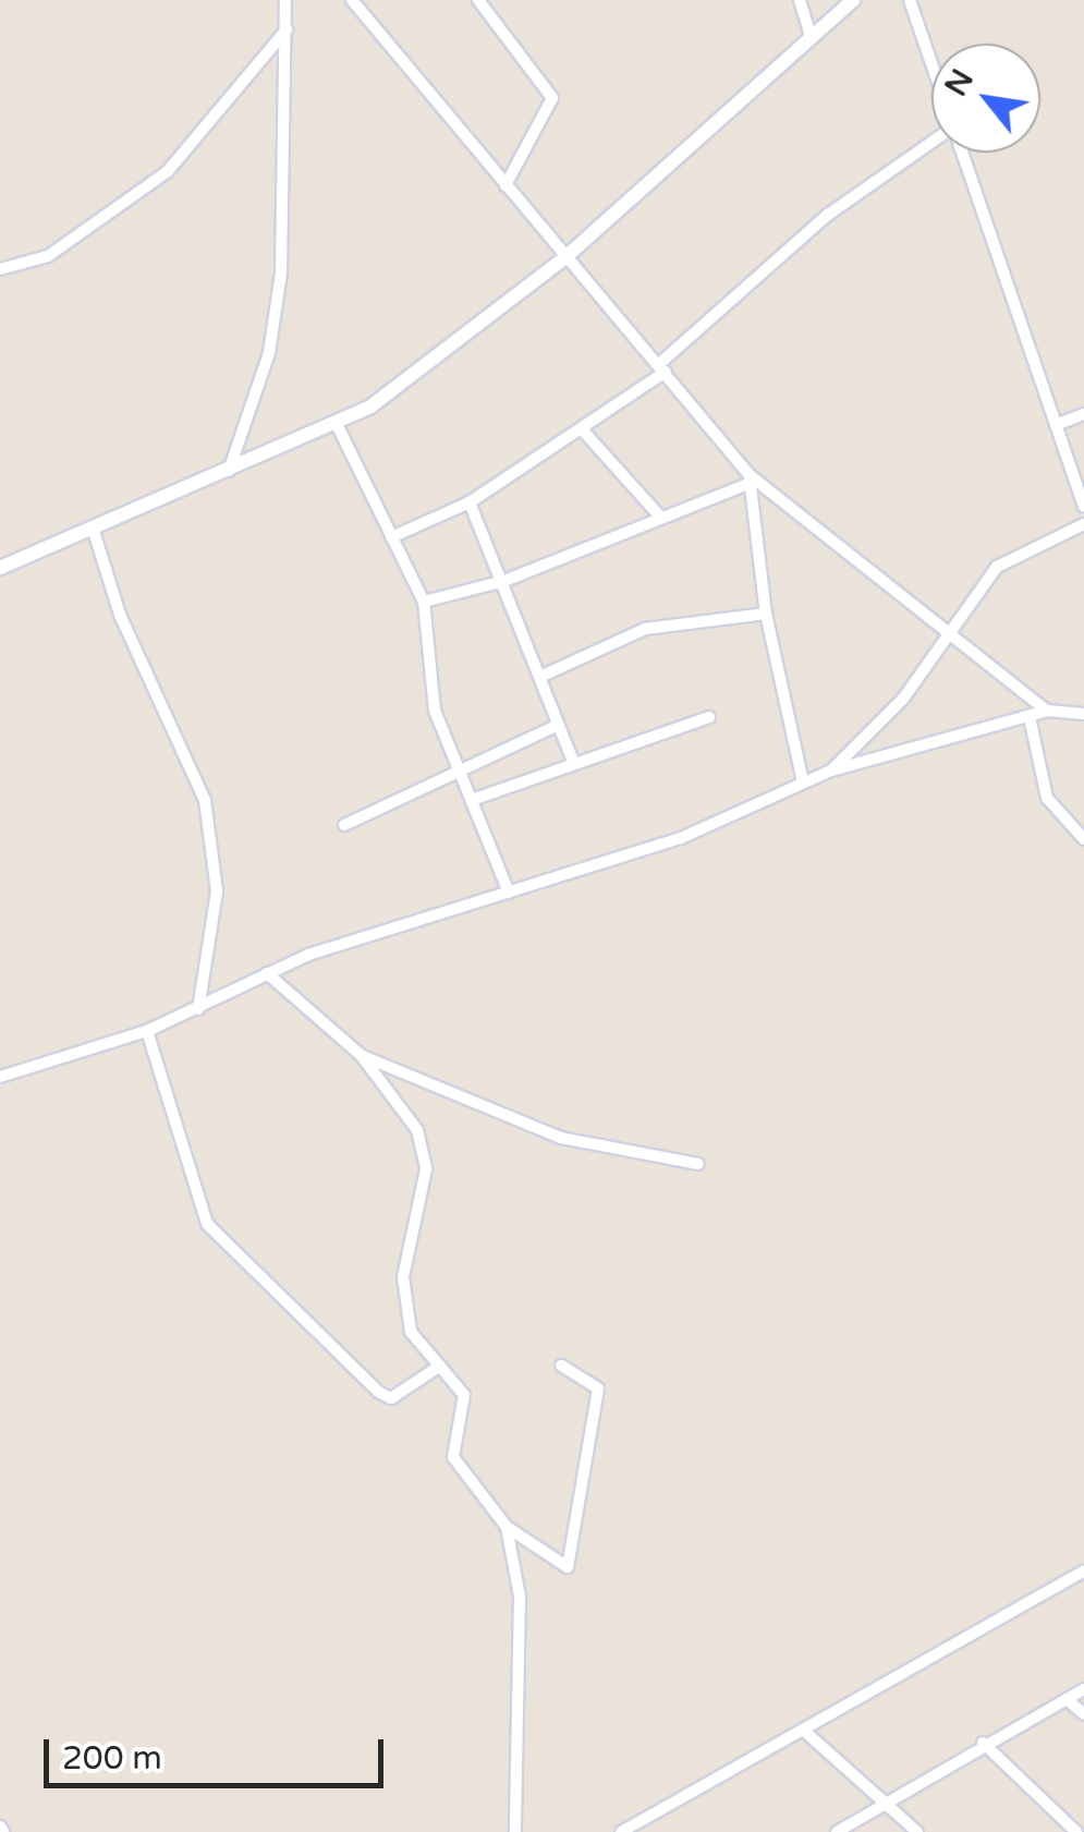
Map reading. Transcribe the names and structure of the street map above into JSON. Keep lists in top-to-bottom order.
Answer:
{
  "scale_bar": "200 m",
  "north": "top left"
}
